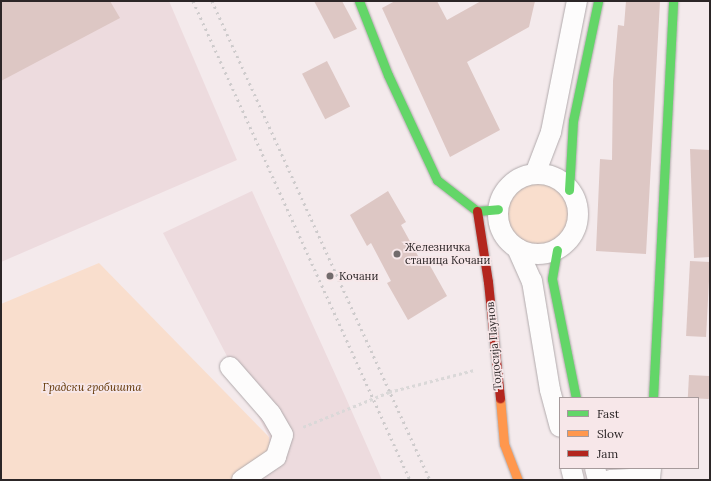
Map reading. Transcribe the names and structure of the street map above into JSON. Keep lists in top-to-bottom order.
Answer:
{
  "streets": {
    "street": ["Тодосија Паунов"]
  },
  "parks": ["Градски гробишта"],
  "places": ["Железничка станица Кочани", "Кочани"],
  "legend": ["Fast", "Slow", "Jam"]
}
